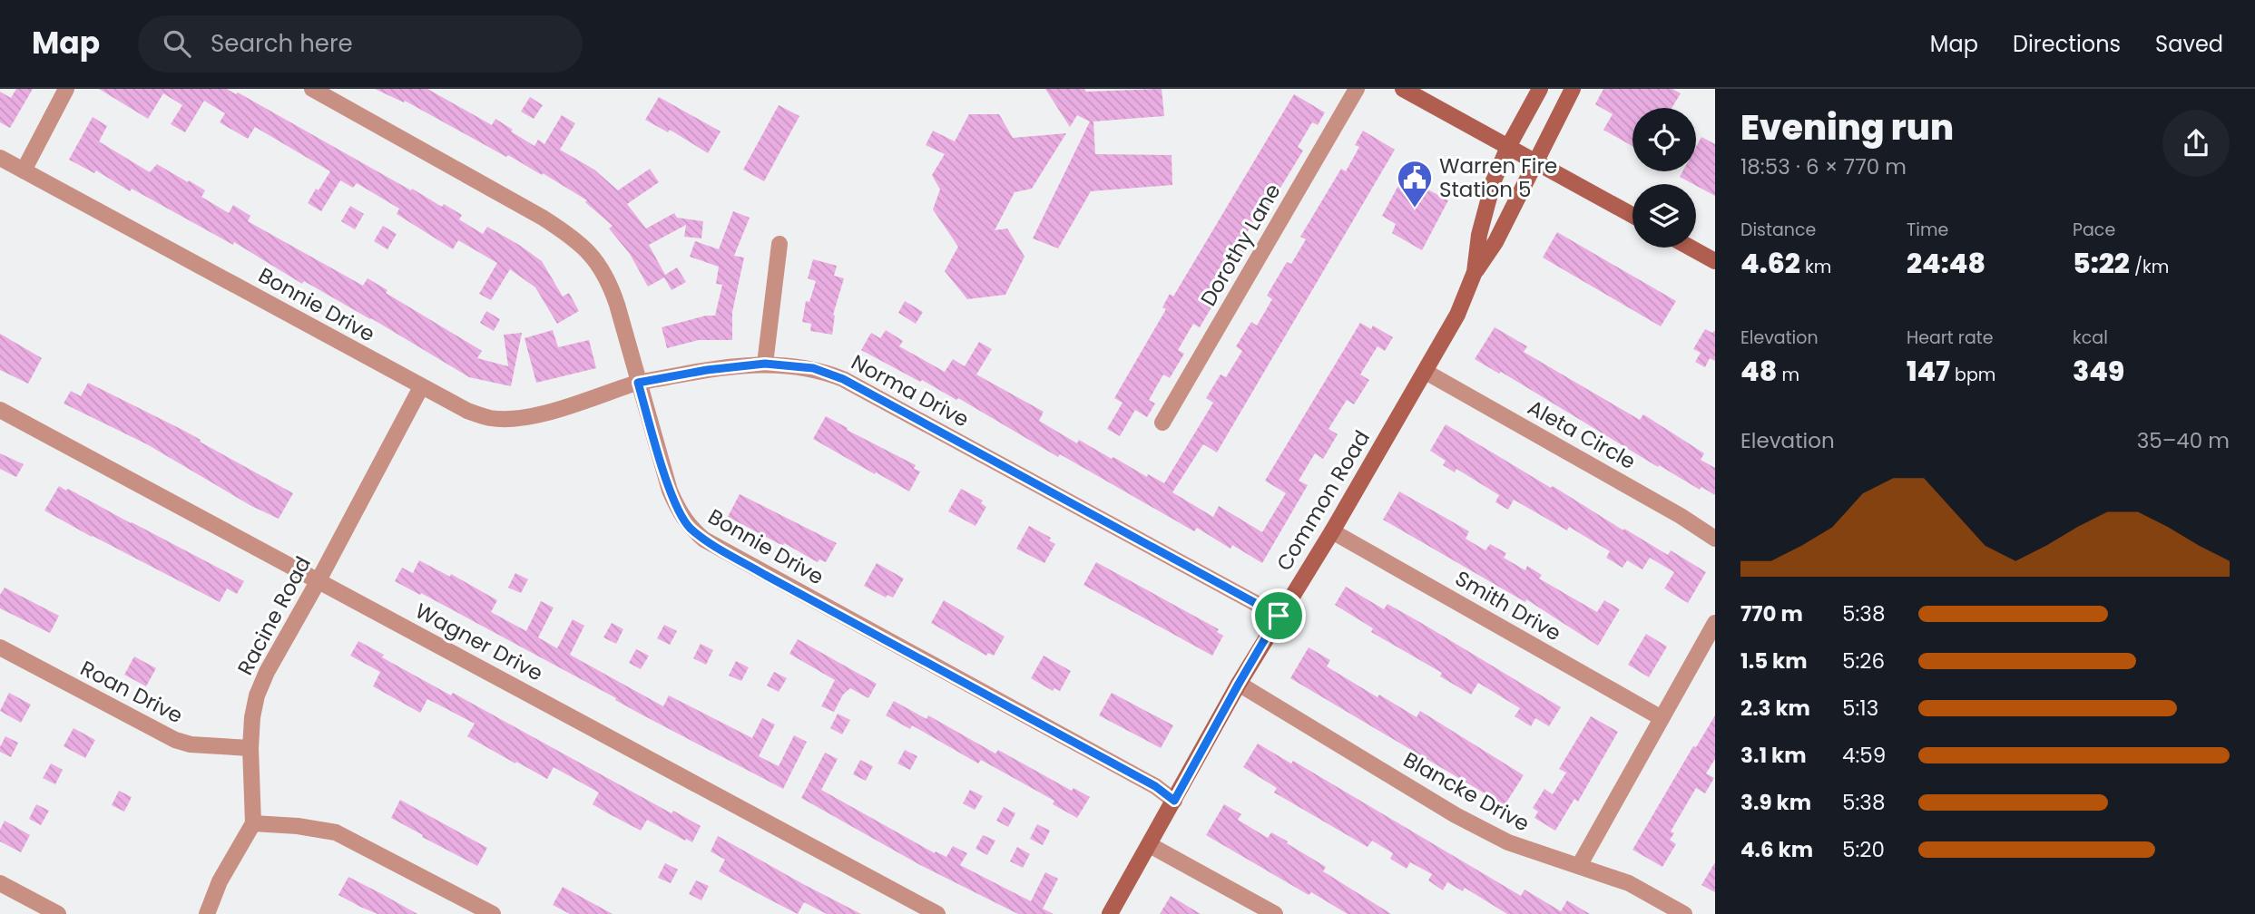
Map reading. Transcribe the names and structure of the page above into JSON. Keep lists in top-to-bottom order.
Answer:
{
  "streets": {
    "street": [
      "Dorothy Lane",
      "Bonnie Drive",
      "Norma Drive",
      "Aleta Circle",
      "Common Road",
      "Smith Drive",
      "Racine Road",
      "Wagner Drive",
      "Roan Drive",
      "Blancke Drive"
    ]
  },
  "crossings": [
    ["Bonnie Drive", "Norma Drive"],
    ["Bonnie Drive", "Common Road"],
    ["Bonnie Drive", "Racine Road"],
    ["Norma Drive", "Common Road"],
    ["Aleta Circle", "Common Road"],
    ["Common Road", "Smith Drive"],
    ["Common Road", "Blancke Drive"],
    ["Racine Road", "Wagner Drive"],
    ["Racine Road", "Roan Drive"]
  ],
  "places": {
    "public building": ["Warren Fire Station 5"]
  },
  "page": {
    "header": "Map",
    "search": "Search here",
    "nav": ["Map", "Directions", "Saved"],
    "heading": ["Evening run", "18:53 · 6 × 770 m"],
    "stats": [
      ["Distance", "4.62 km"],
      ["Time", "24:48"],
      ["Pace", "5:22 /km"],
      ["Elevation", "48 m"],
      ["Heart rate", "147 bpm"],
      ["kcal", "349"]
    ],
    "chart": ["Elevation", "35–40 m"],
    "list": [
      {
        "name": "770 m",
        "note": "5:38"
      },
      {
        "name": "1.5 km",
        "note": "5:26"
      },
      {
        "name": "2.3 km",
        "note": "5:13"
      },
      {
        "name": "3.1 km",
        "note": "4:59"
      },
      {
        "name": "3.9 km",
        "note": "5:38"
      },
      {
        "name": "4.6 km",
        "note": "5:20"
      }
    ]
  }
}
